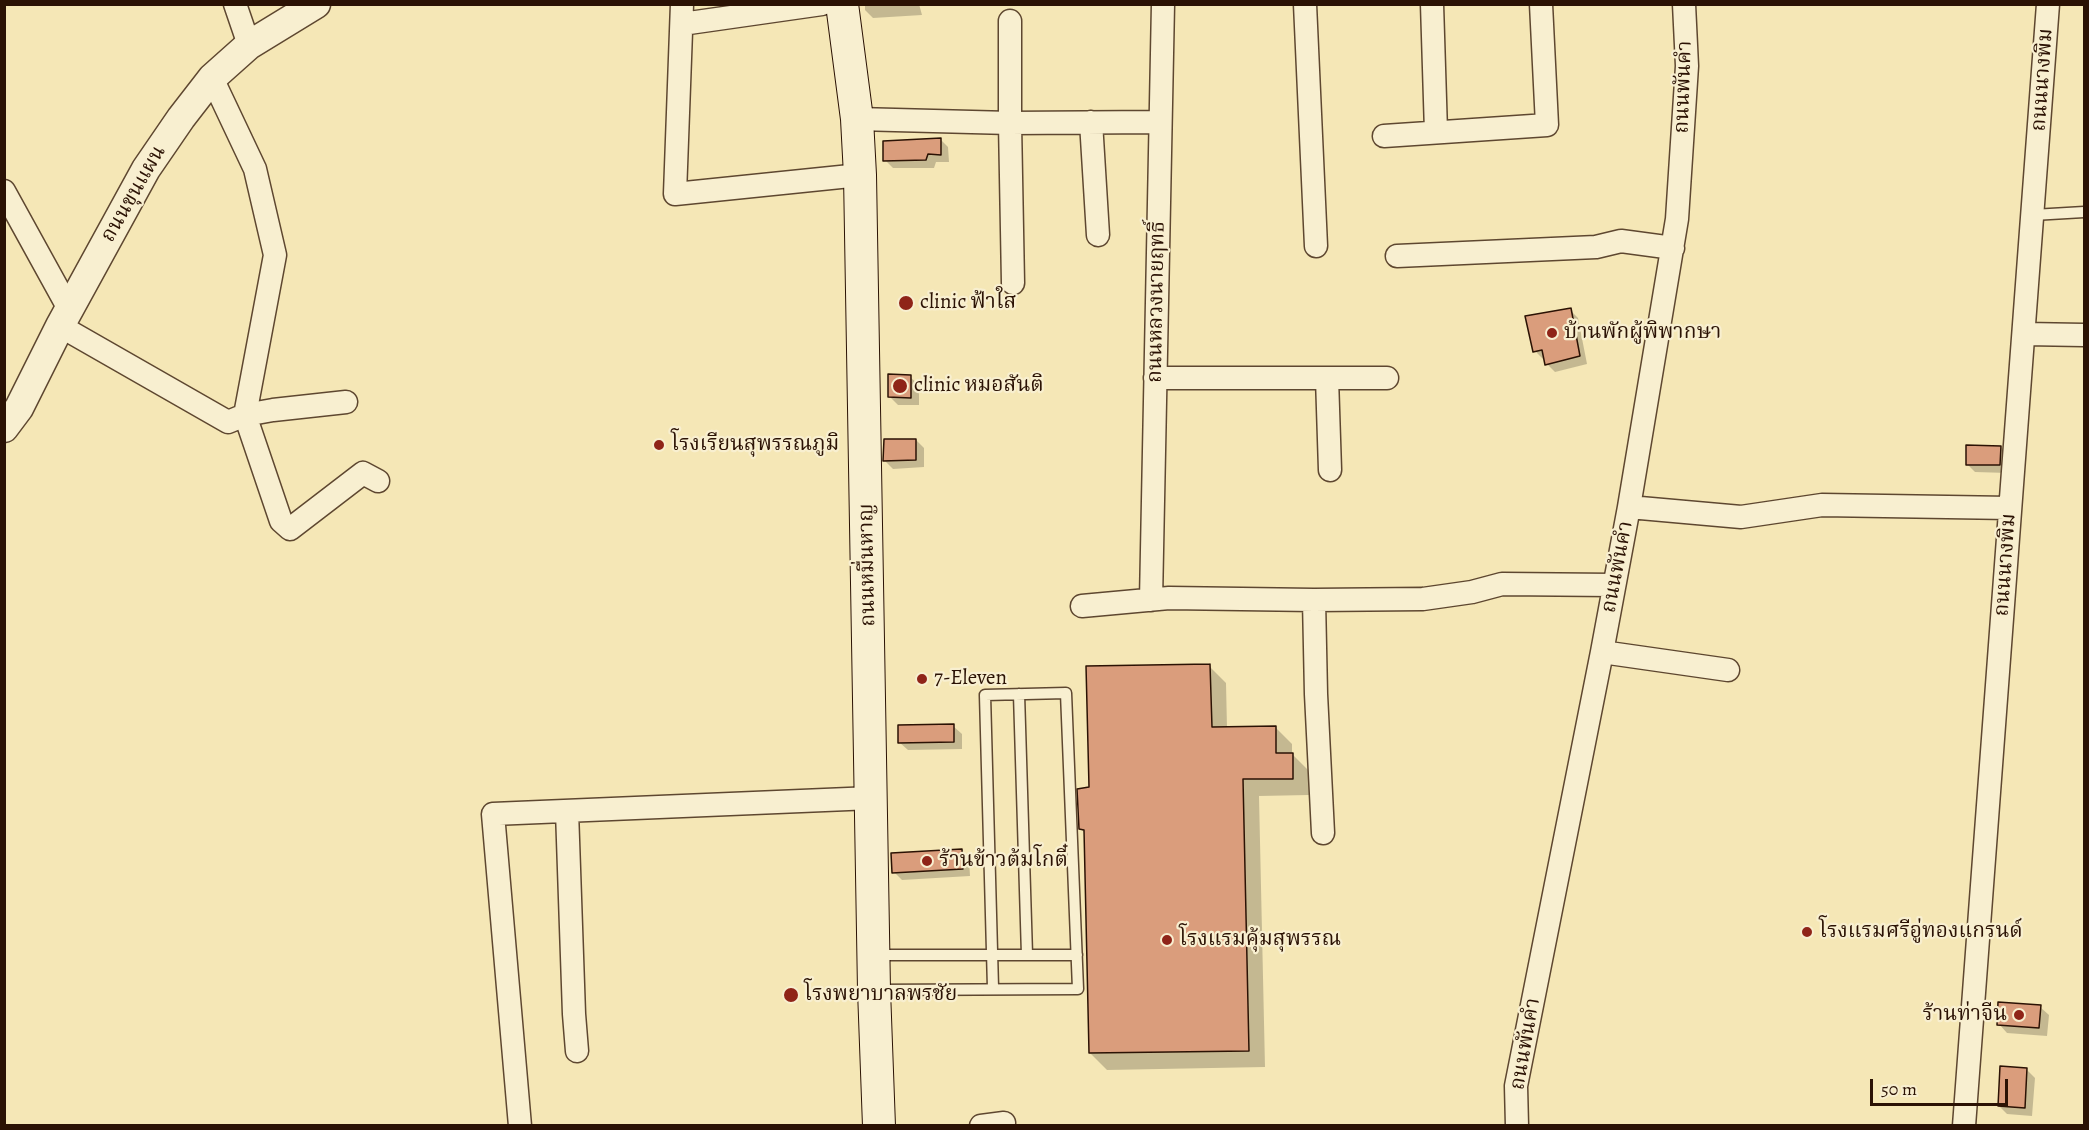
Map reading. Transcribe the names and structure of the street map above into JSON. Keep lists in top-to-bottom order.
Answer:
{
  "streets": {
    "main road": ["ถนนหมื่นหาญ"],
    "street": [
      "ถนนนางพิม",
      "ถนนพันคำ",
      "ถนนขุนแผน",
      "ถนนหลวงนายฤทธิ์"
    ]
  },
  "places": [
    "clinic ฟ้าใส",
    "บ้านพักผู้พิพากษา",
    "clinic หมอสันติ",
    "โรงเรียนสุพรรณภูมิ",
    "7-Eleven",
    "ร้านข้าวต้มโกตี๋",
    "โรงแรมศรีอู่ทองแกรนด์",
    "โรงแรมคุ้มสุพรรณ",
    "โรงพยาบาลพรชัย",
    "ร้านท่าจีน"
  ],
  "scale_bar": "50 m"
}
